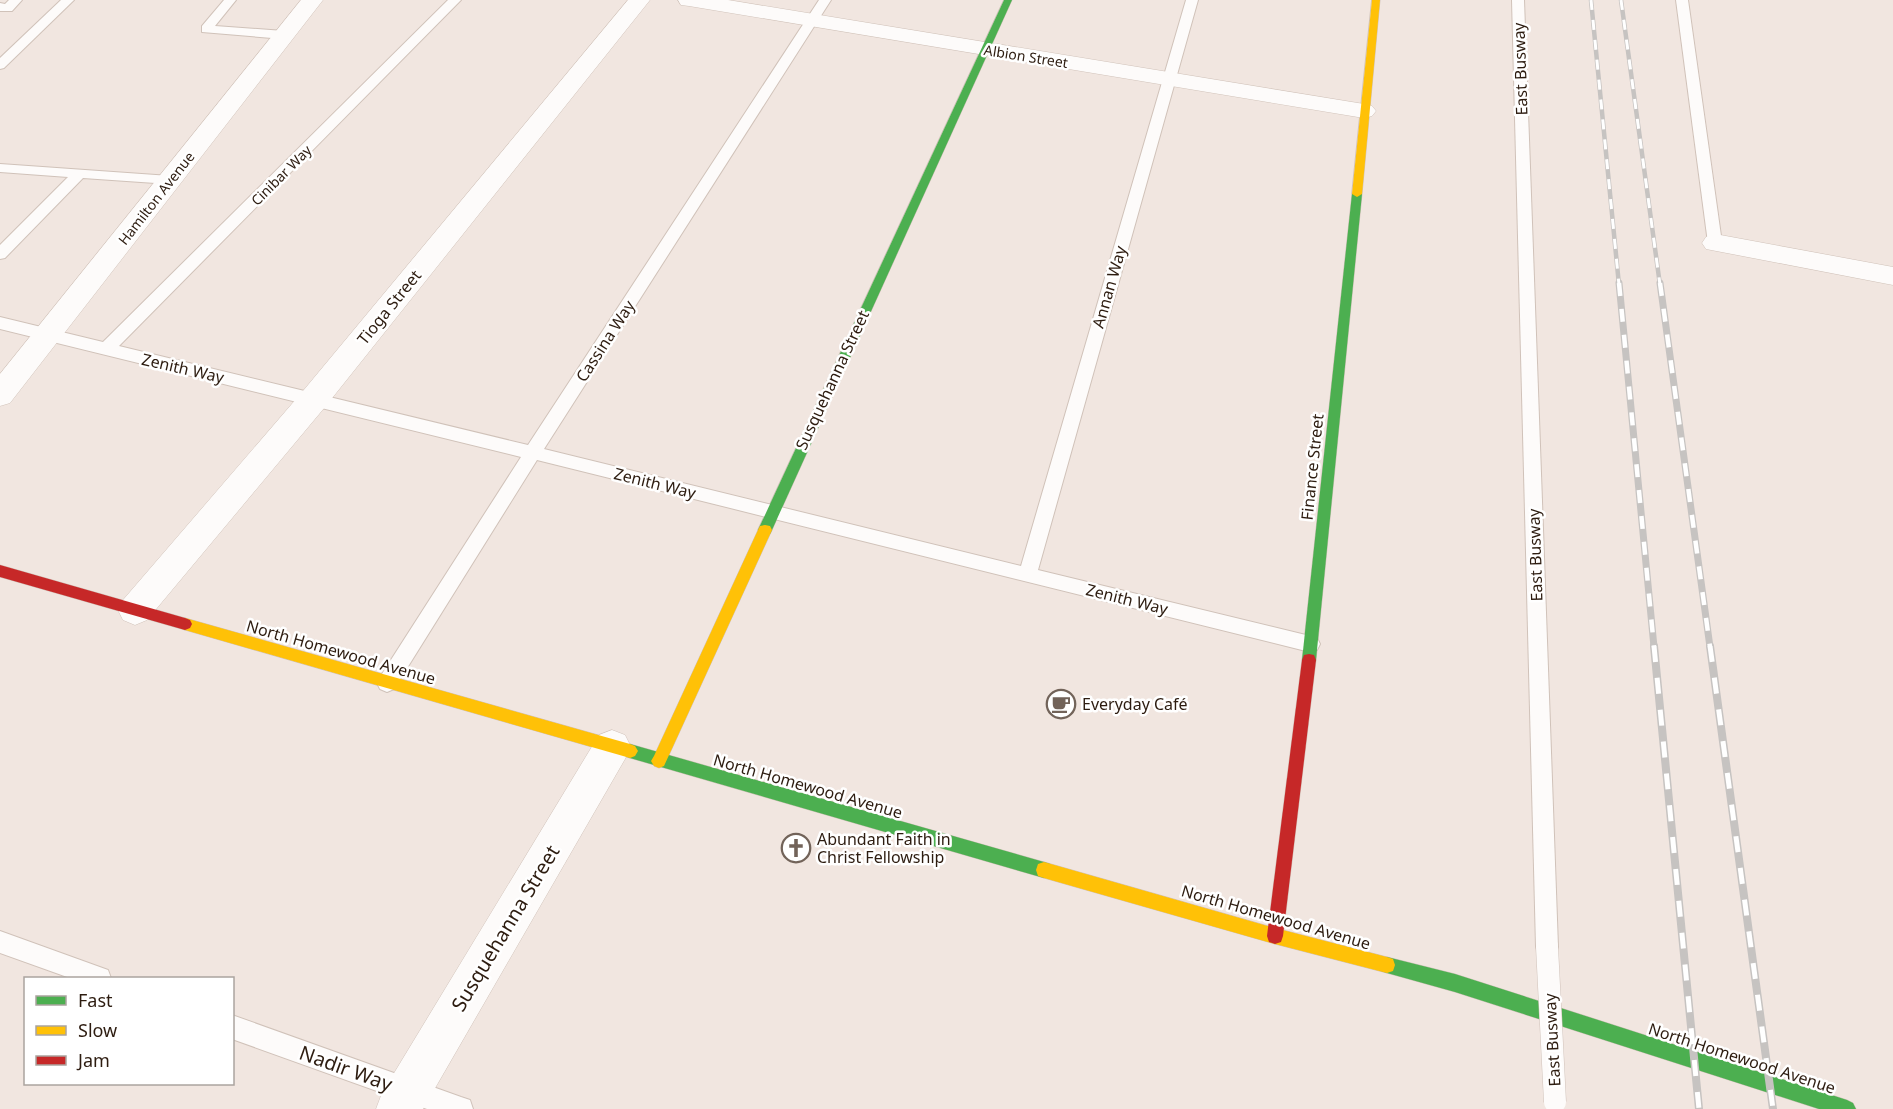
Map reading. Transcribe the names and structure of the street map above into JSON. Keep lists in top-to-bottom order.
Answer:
{
  "streets": {
    "street": [
      "Albion Street",
      "Hamilton Avenue",
      "Tioga Street",
      "Susquehanna Street",
      "Finance Street",
      "North Homewood Avenue"
    ],
    "lane": [
      "East Busway",
      "Cinibar Way",
      "Annan Way",
      "Cassina Way",
      "Zenith Way",
      "Nadir Way"
    ]
  },
  "crossings": [
    ["Albion Street", "Annan Way"],
    ["Albion Street", "Cassina Way"],
    ["Albion Street", "Susquehanna Street"],
    ["Albion Street", "Finance Street"],
    ["Cinibar Way", "Zenith Way"],
    ["Hamilton Avenue", "Zenith Way"],
    ["Annan Way", "Zenith Way"],
    ["Tioga Street", "Zenith Way"],
    ["Tioga Street", "North Homewood Avenue"],
    ["Cassina Way", "Zenith Way"],
    ["Cassina Way", "North Homewood Avenue"],
    ["Zenith Way", "Susquehanna Street"],
    ["Zenith Way", "Finance Street"],
    ["Susquehanna Street", "North Homewood Avenue"],
    ["Susquehanna Street", "Nadir Way"],
    ["Finance Street", "North Homewood Avenue"]
  ],
  "places": {
    "cafe": ["Everyday Café"],
    "church": ["Abundant Faith in Christ Fellowship"]
  },
  "legend": ["Fast", "Slow", "Jam"]
}
